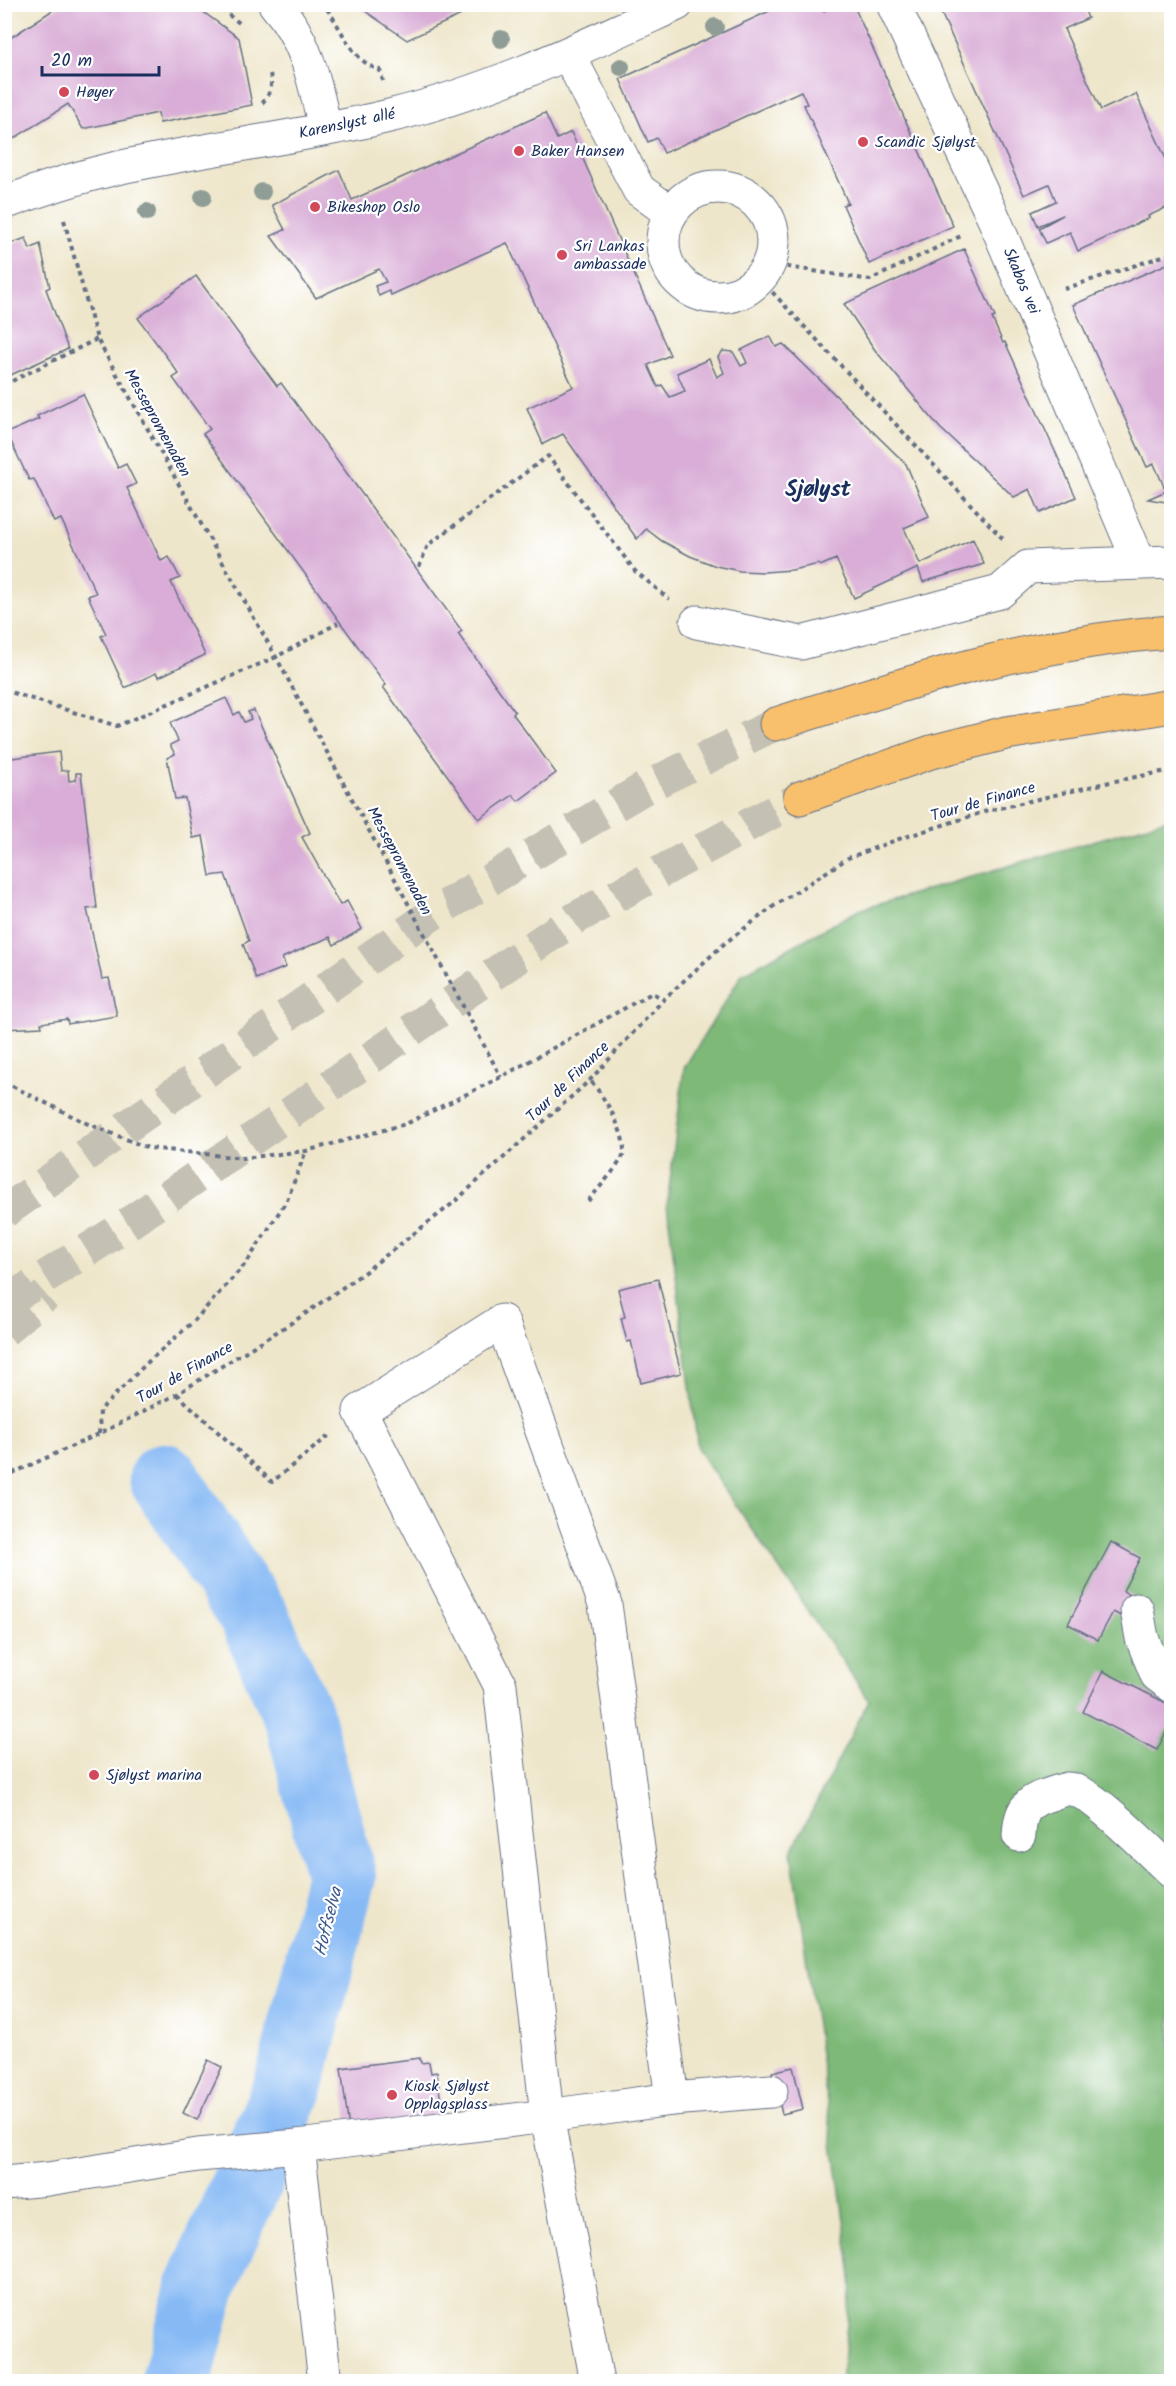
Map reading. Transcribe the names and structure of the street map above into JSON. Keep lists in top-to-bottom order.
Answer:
{
  "streets": {
    "street": ["Karenslyst allé", "Skabos vei"],
    "path": ["Messepromenaden", "Tour de Finance"]
  },
  "crossings": [
    ["Karenslyst allé", "Messepromenaden"]
  ],
  "districts": ["Sjølyst"],
  "water": ["Hoffselva"],
  "places": [
    "Høyer",
    "Scandic Sjølyst",
    "Baker Hansen",
    "Bikeshop Oslo",
    "Sri Lankas ambassade",
    "Sjølyst marina",
    "Kiosk Sjølyst Opplagsplass"
  ],
  "scale_bar": "20 m"
}
